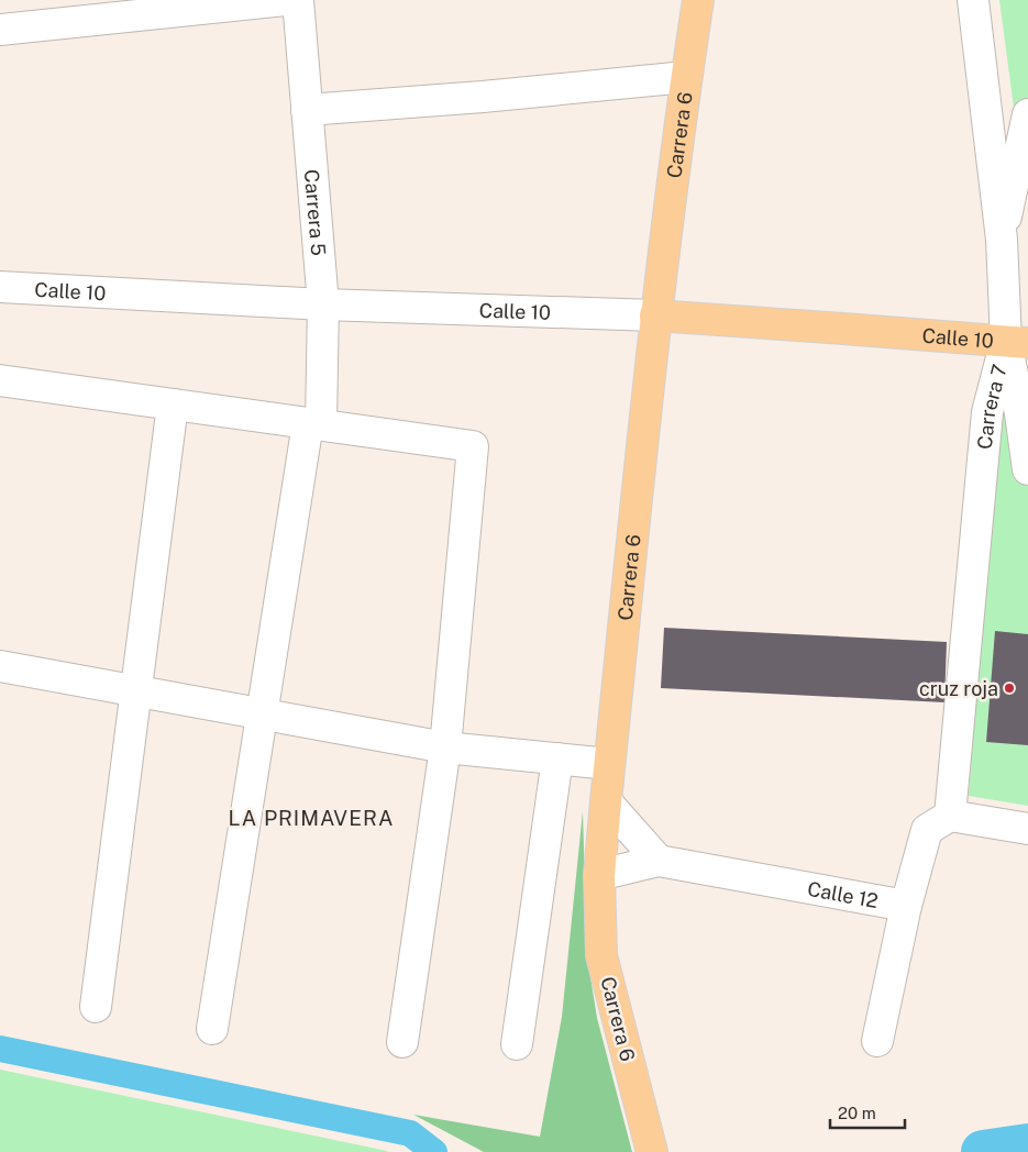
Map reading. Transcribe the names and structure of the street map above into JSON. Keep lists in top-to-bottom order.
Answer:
{
  "streets": {
    "main road": ["Carrera 6", "Calle 10"],
    "street": ["Carrera 5", "Carrera 7", "Calle 12"]
  },
  "crossings": [
    ["Carrera 6", "Calle 10"],
    ["Carrera 6", "Calle 12"],
    ["Carrera 5", "Calle 10"],
    ["Calle 10", "Carrera 7"],
    ["Carrera 7", "Calle 12"]
  ],
  "districts": ["LA PRIMAVERA"],
  "places": ["cruz roja"],
  "scale_bar": "20 m"
}
